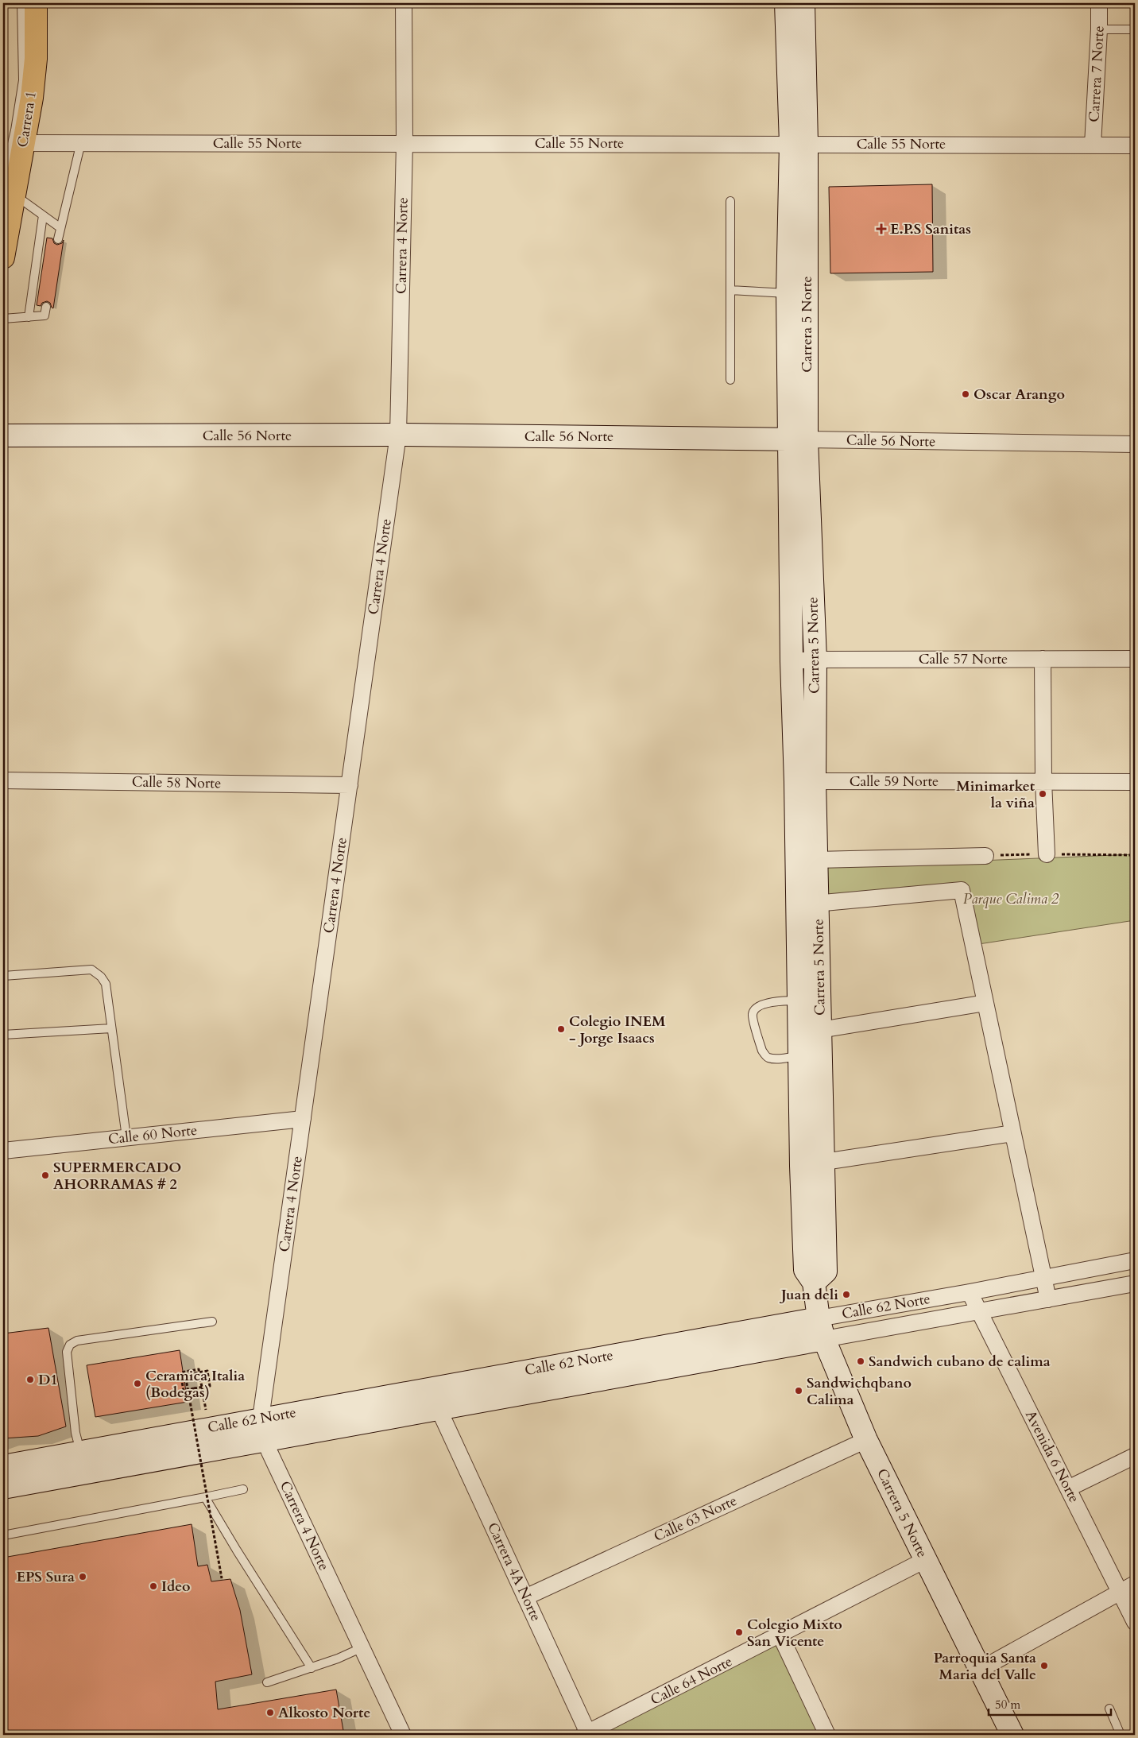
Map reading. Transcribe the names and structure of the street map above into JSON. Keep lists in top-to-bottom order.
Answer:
{
  "streets": {
    "main road": ["Carrera 1"],
    "street": [
      "Carrera 7 Norte",
      "Calle 55 Norte",
      "Carrera 4 Norte",
      "Carrera 5 Norte",
      "Calle 56 Norte",
      "Calle 57 Norte",
      "Calle 59 Norte",
      "Calle 58 Norte",
      "Calle 60 Norte",
      "Calle 62 Norte",
      "Avenida 6 Norte",
      "Calle 63 Norte",
      "Carrera 4A Norte",
      "Calle 64 Norte"
    ]
  },
  "crossings": [
    ["Carrera 7 Norte", "Calle 55 Norte"],
    ["Carrera 1", "Calle 55 Norte"],
    ["Calle 55 Norte", "Carrera 4 Norte"],
    ["Calle 55 Norte", "Carrera 5 Norte"],
    ["Carrera 4 Norte", "Calle 56 Norte"],
    ["Carrera 4 Norte", "Calle 58 Norte"],
    ["Carrera 4 Norte", "Calle 60 Norte"],
    ["Carrera 4 Norte", "Calle 62 Norte"],
    ["Carrera 5 Norte", "Calle 56 Norte"],
    ["Carrera 5 Norte", "Calle 57 Norte"],
    ["Carrera 5 Norte", "Calle 59 Norte"],
    ["Carrera 5 Norte", "Calle 62 Norte"],
    ["Carrera 5 Norte", "Calle 63 Norte"],
    ["Carrera 5 Norte", "Calle 64 Norte"],
    ["Calle 62 Norte", "Avenida 6 Norte"],
    ["Calle 62 Norte", "Carrera 4A Norte"],
    ["Calle 63 Norte", "Carrera 4A Norte"],
    ["Carrera 4A Norte", "Calle 64 Norte"]
  ],
  "parks": ["Parque Calima 2"],
  "places": {
    "health": ["E.P.S Sanitas"],
    "other": [
      "Oscar Arango",
      "Minimarket la viña",
      "Colegio INEM - Jorge Isaacs",
      "SUPERMERCADO AHORRAMAS # 2",
      "Juan deli",
      "Sandwich cubano de calima",
      "D1",
      "Ceramica Italia (Bodegas)",
      "Sandwichqbano Calima",
      "EPS Sura",
      "Ideo",
      "Colegio Mixto San Vicente",
      "Parroquia Santa Maria del Valle",
      "Alkosto Norte"
    ]
  },
  "scale_bar": "50 m"
}
